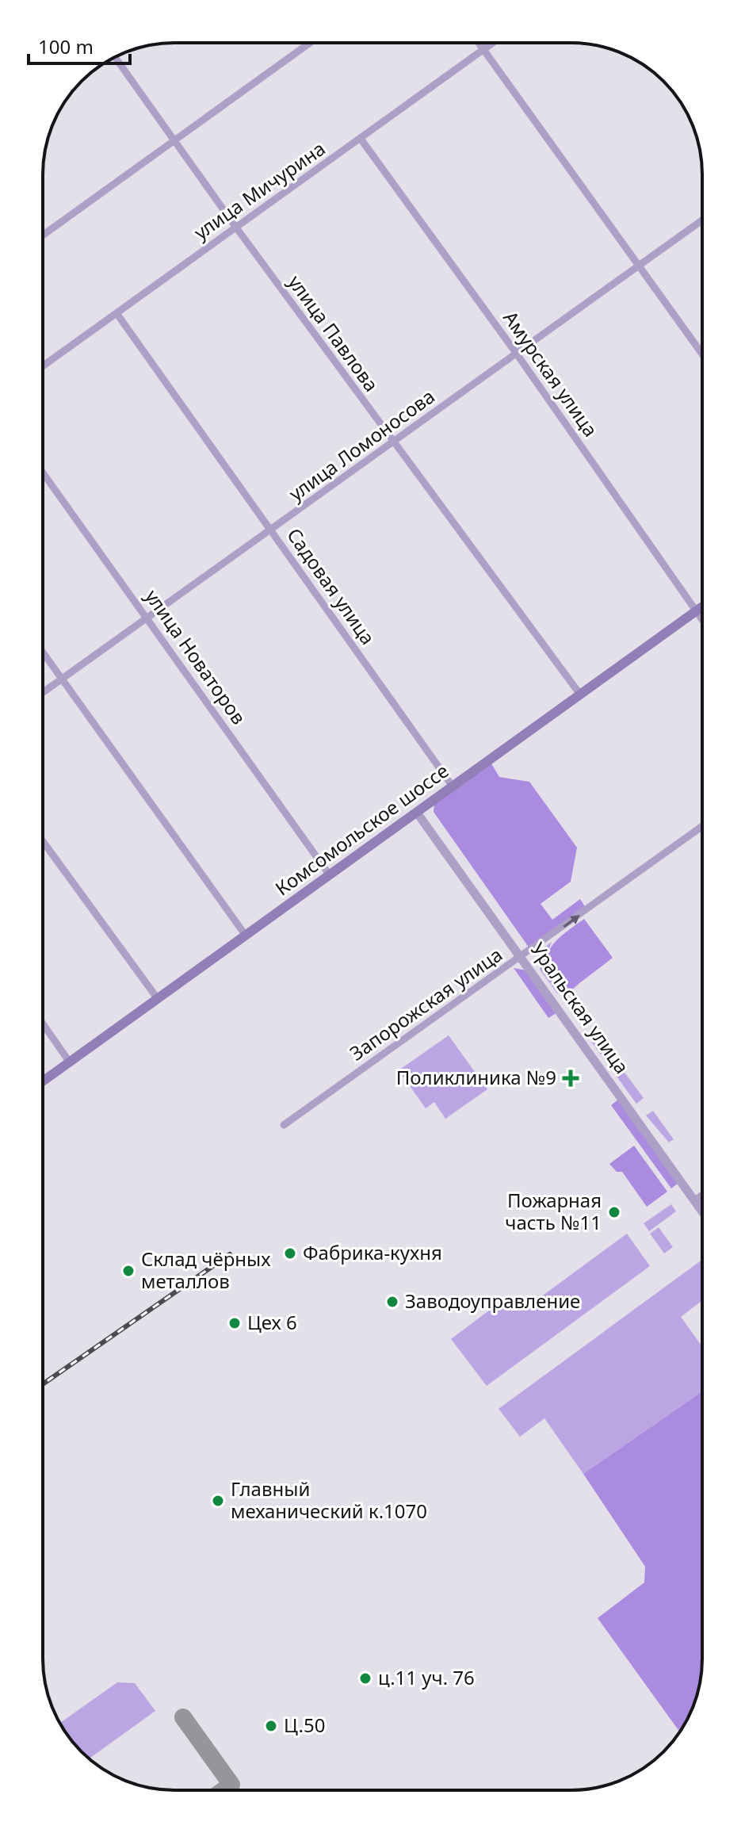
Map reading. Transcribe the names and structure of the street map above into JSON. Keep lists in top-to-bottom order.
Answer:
{
  "streets": {
    "main road": ["Комсомольское шоссе"],
    "street": [
      "улица Мичурина",
      "улица Павлова",
      "Амурская улица",
      "улица Ломоносова",
      "Садовая улица",
      "улица Новаторов",
      "Запорожская улица",
      "Уральская улица"
    ]
  },
  "crossings": [
    ["улица Мичурина", "улица Павлова"],
    ["улица Мичурина", "Амурская улица"],
    ["улица Мичурина", "Садовая улица"],
    ["улица Павлова", "улица Ломоносова"],
    ["улица Павлова", "Комсомольское шоссе"],
    ["Амурская улица", "улица Ломоносова"],
    ["Амурская улица", "Комсомольское шоссе"],
    ["улица Ломоносова", "Садовая улица"],
    ["улица Ломоносова", "улица Новаторов"],
    ["Садовая улица", "Комсомольское шоссе"],
    ["улица Новаторов", "Комсомольское шоссе"],
    ["Комсомольское шоссе", "Уральская улица"],
    ["Запорожская улица", "Уральская улица"]
  ],
  "one_way": ["Запорожская улица"],
  "places": {
    "health": ["Поликлиника №9"],
    "other": [
      "Пожарная часть №11",
      "Фабрика-кухня",
      "Склад чёрных металлов",
      "Заводоуправление",
      "Цех 6",
      "Главный механический к.1070",
      "ц.11 уч. 76",
      "Ц.50"
    ]
  },
  "scale_bar": "100 m"
}
